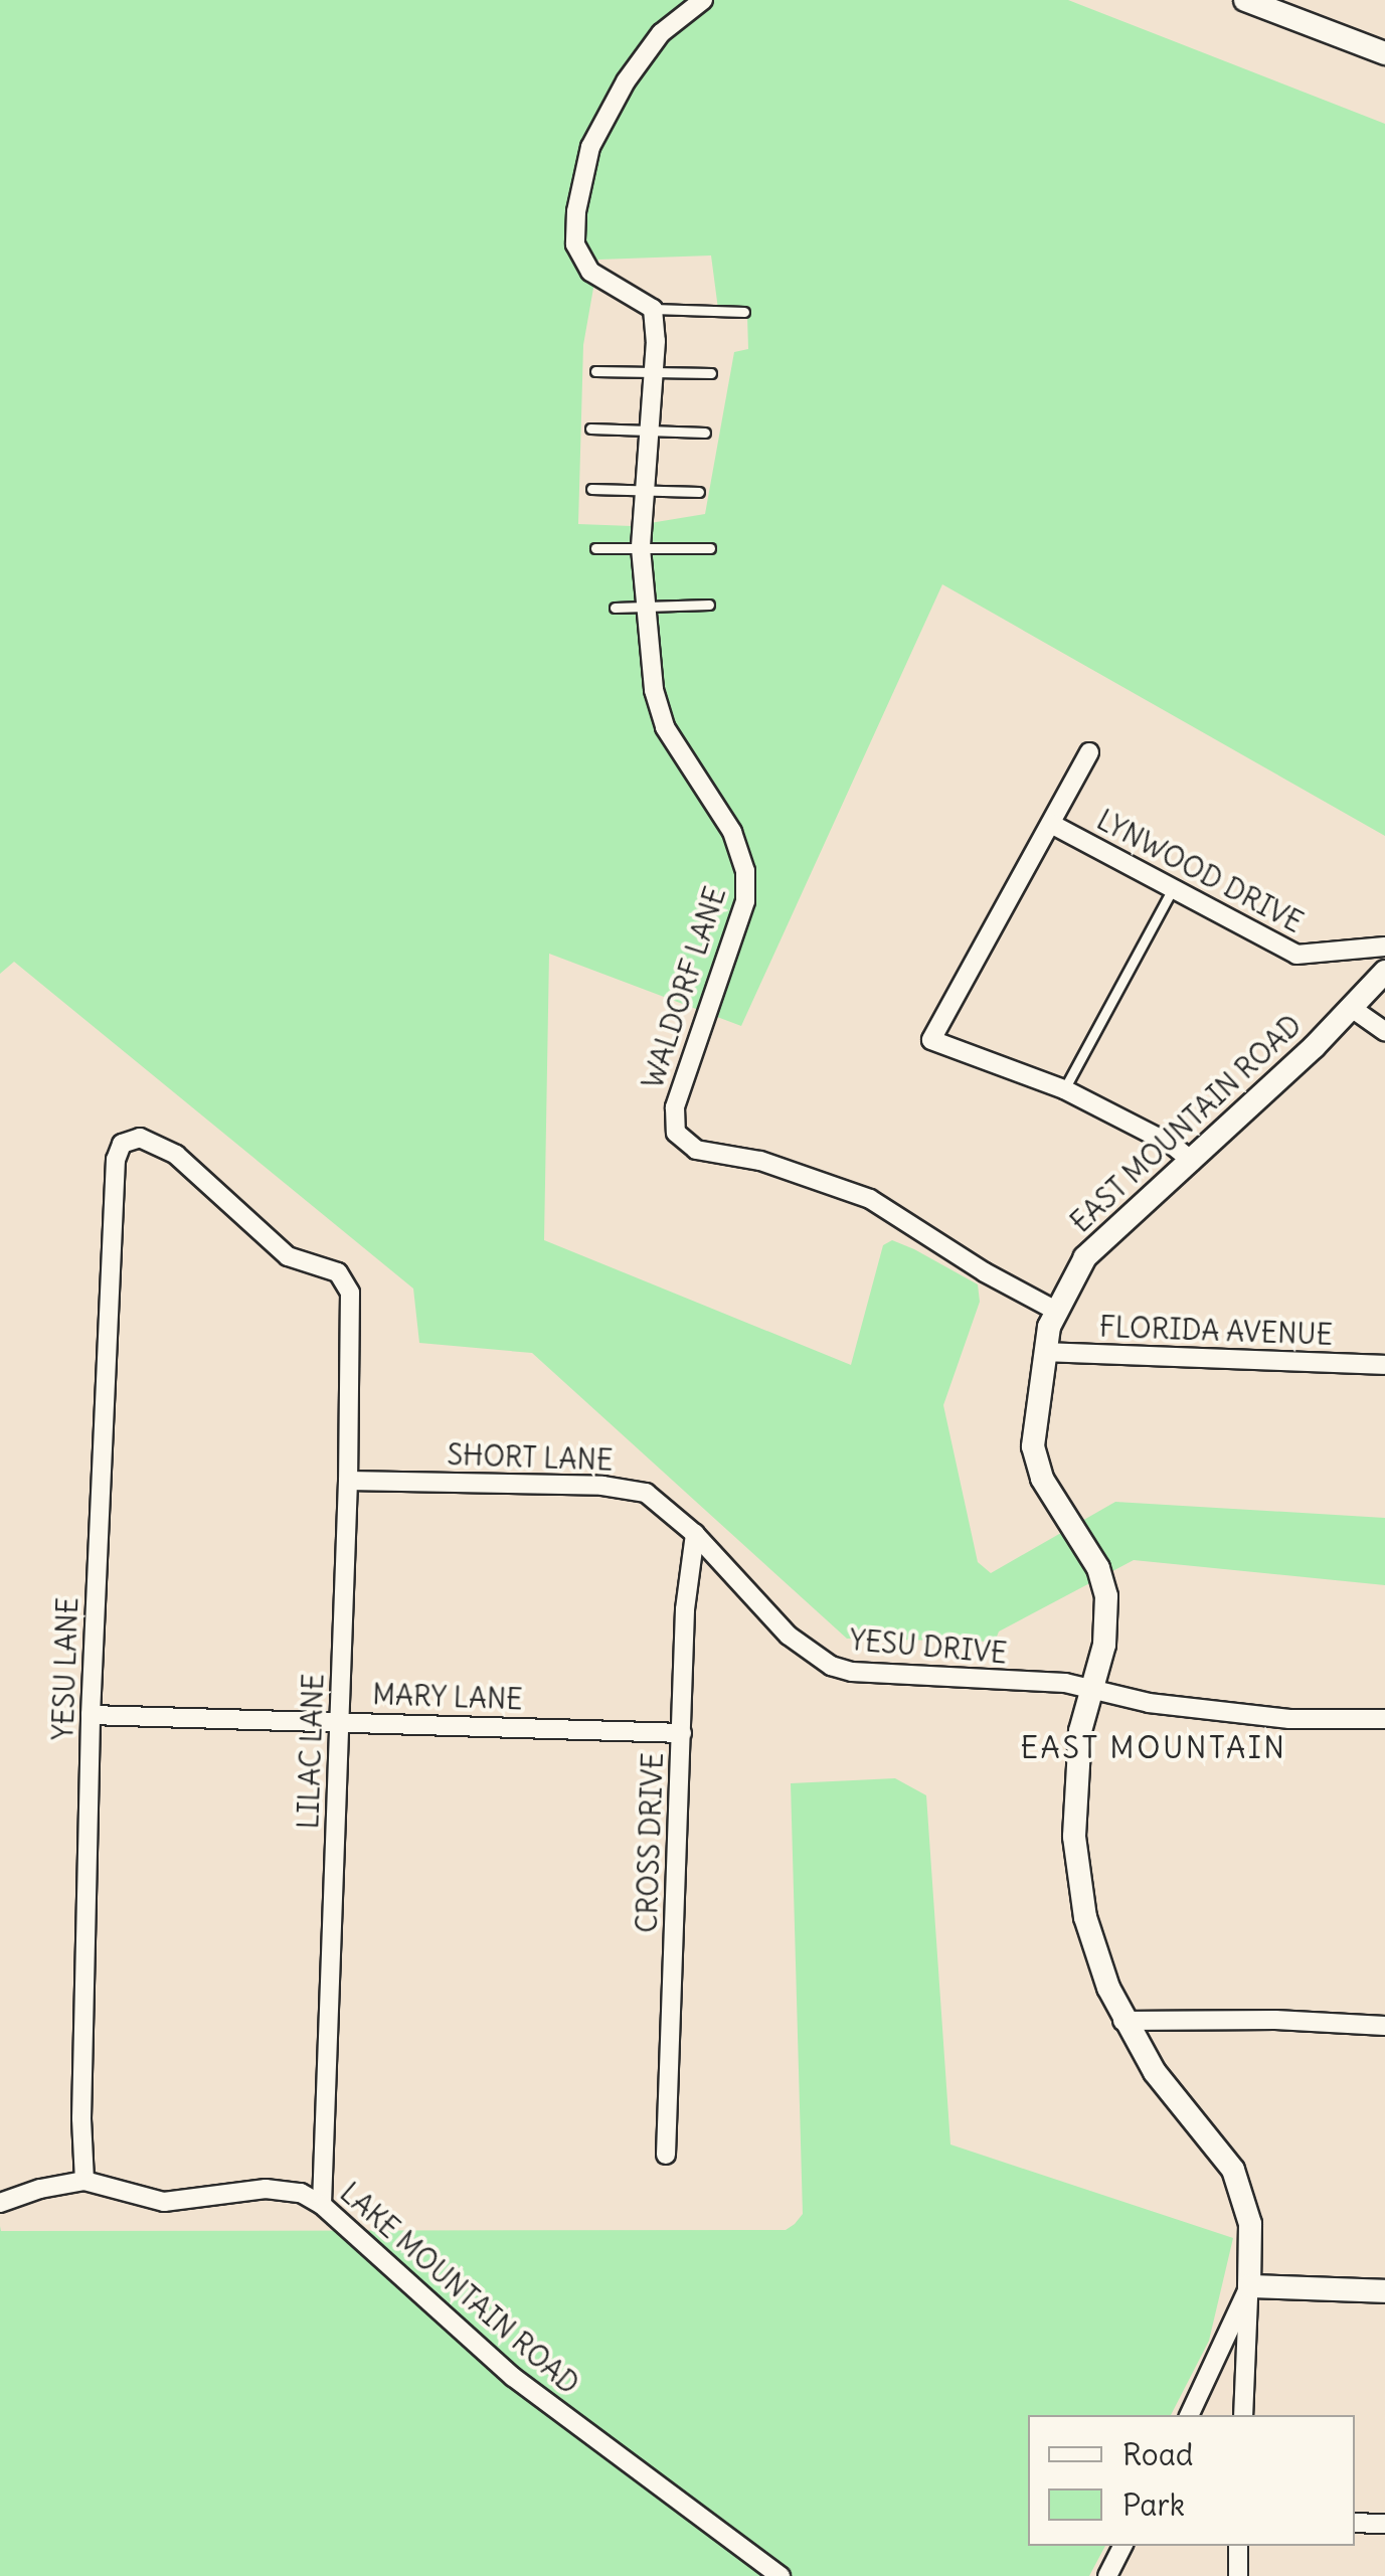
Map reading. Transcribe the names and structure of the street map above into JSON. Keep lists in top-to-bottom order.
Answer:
{
  "streets": {
    "street": [
      "LYNWOOD DRIVE",
      "WALDORF LANE",
      "EAST MOUNTAIN ROAD",
      "FLORIDA AVENUE",
      "SHORT LANE",
      "YESU DRIVE",
      "YESU LANE",
      "MARY LANE",
      "LILAC LANE",
      "CROSS DRIVE",
      "LAKE MOUNTAIN ROAD"
    ]
  },
  "crossings": [
    ["WALDORF LANE", "EAST MOUNTAIN ROAD"],
    ["EAST MOUNTAIN ROAD", "FLORIDA AVENUE"],
    ["EAST MOUNTAIN ROAD", "YESU DRIVE"],
    ["SHORT LANE", "YESU DRIVE"],
    ["SHORT LANE", "LILAC LANE"],
    ["SHORT LANE", "CROSS DRIVE"],
    ["YESU DRIVE", "CROSS DRIVE"],
    ["YESU LANE", "MARY LANE"],
    ["YESU LANE", "LILAC LANE"],
    ["YESU LANE", "LAKE MOUNTAIN ROAD"],
    ["MARY LANE", "LILAC LANE"],
    ["MARY LANE", "CROSS DRIVE"],
    ["LILAC LANE", "LAKE MOUNTAIN ROAD"]
  ],
  "districts": ["EAST MOUNTAIN"],
  "legend": ["Road", "Park"]
}
